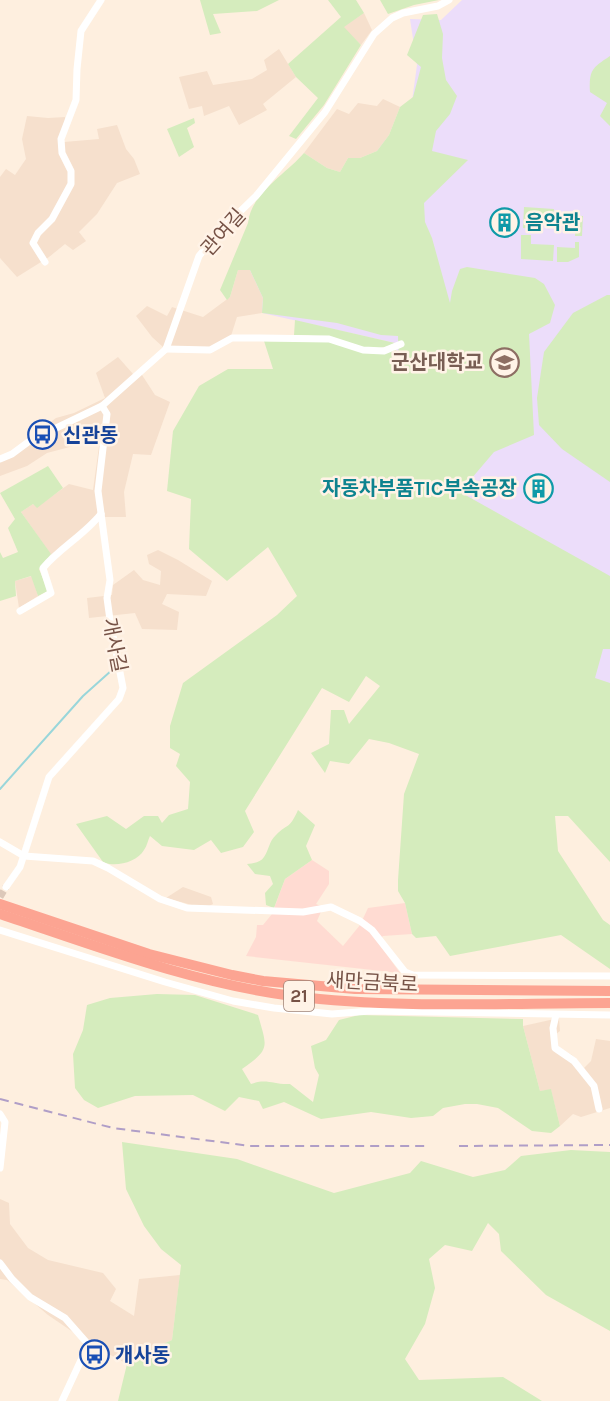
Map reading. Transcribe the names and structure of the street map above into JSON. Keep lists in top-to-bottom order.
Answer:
{
  "streets": {
    "highway": ["새만금북로", "21"],
    "street": ["관여길", "개사길"]
  },
  "crossings": [
    ["관여길", "개사길"]
  ],
  "places": {
    "building": ["음악관", "자동차부품TIC부속공장"],
    "school or university": ["군산대학교"],
    "bus stop": ["신관동", "개사동"]
  }
}
